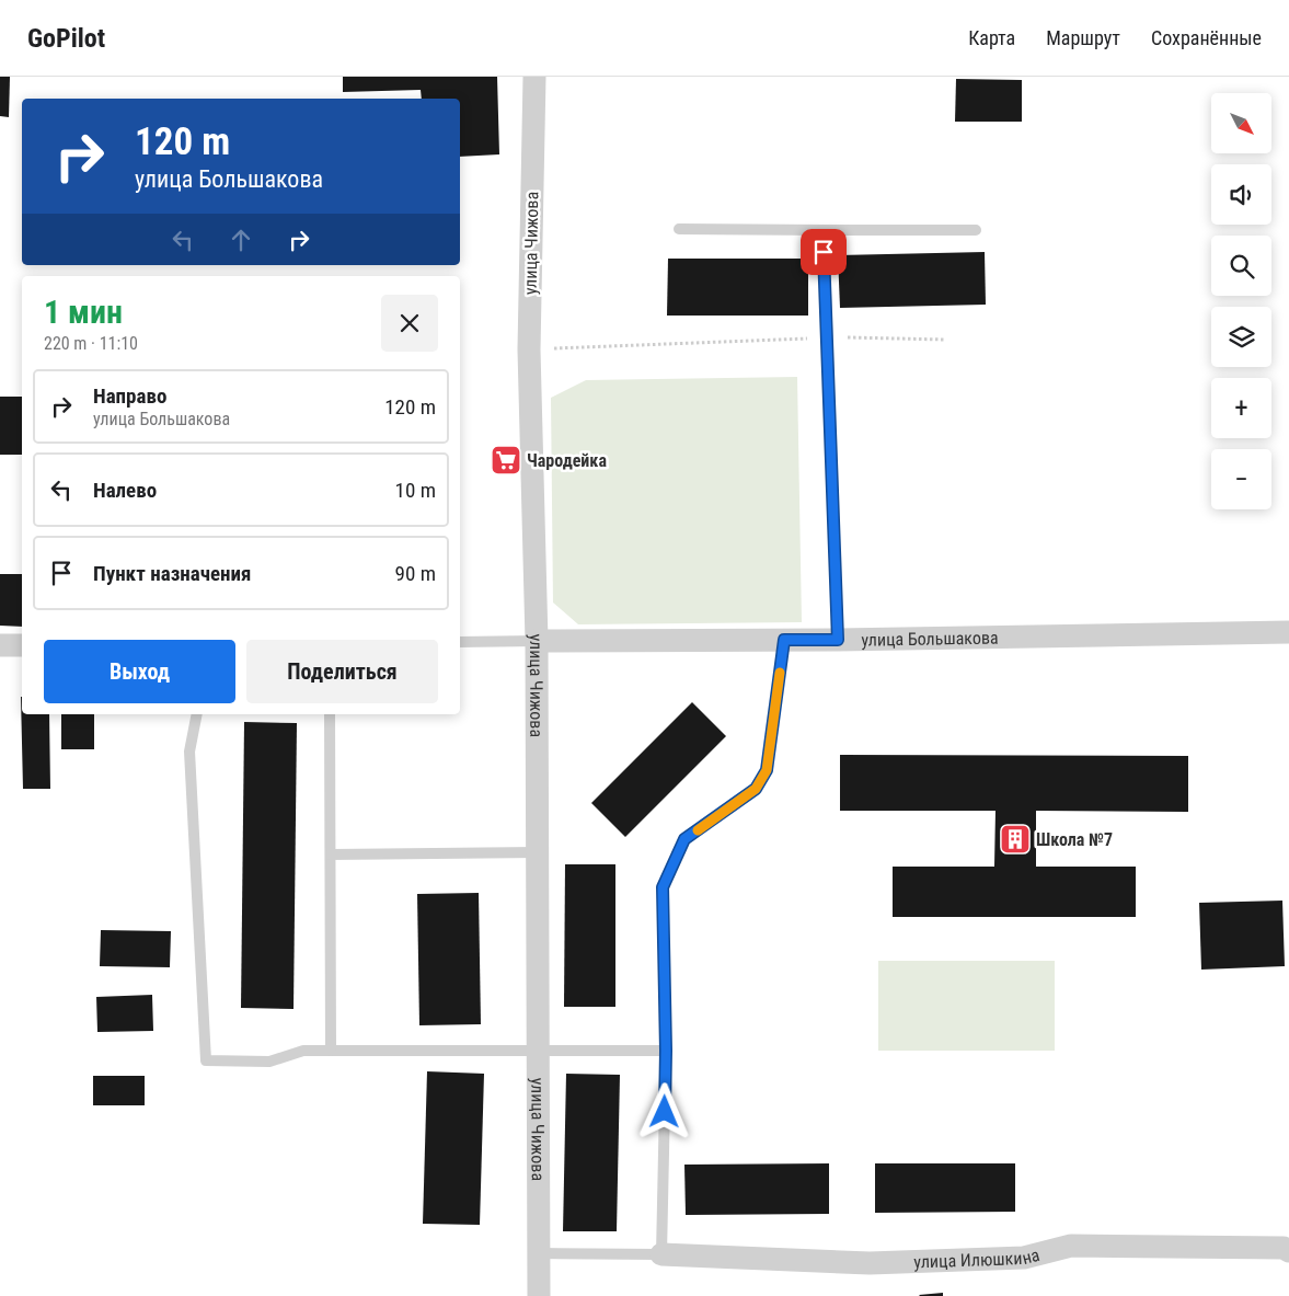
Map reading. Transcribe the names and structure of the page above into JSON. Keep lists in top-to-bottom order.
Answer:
{
  "streets": {
    "street": ["улица Чижова", "улица Большакова", "улица Илюшкина"]
  },
  "crossings": [
    ["улица Чижова", "улица Большакова"]
  ],
  "places": {
    "supermarket": ["Чародейка"],
    "building": ["Школа №7"]
  },
  "north": "bottom right",
  "page": {
    "header": "GoPilot",
    "nav": ["Карта", "Маршрут", "Сохранённые"],
    "map_buttons": ["+", "−"],
    "turn": ["120 m", "улица Большакова"],
    "heading": ["1 мин", "220 m · 11:10"],
    "list": [
      {
        "name": "Направо",
        "note": "улица Большакова",
        "value": "120 m"
      },
      {
        "name": "Налево",
        "value": "10 m"
      },
      {
        "name": "Пункт назначения",
        "value": "90 m"
      }
    ],
    "buttons": ["Выход", "Поделиться"]
  }
}
